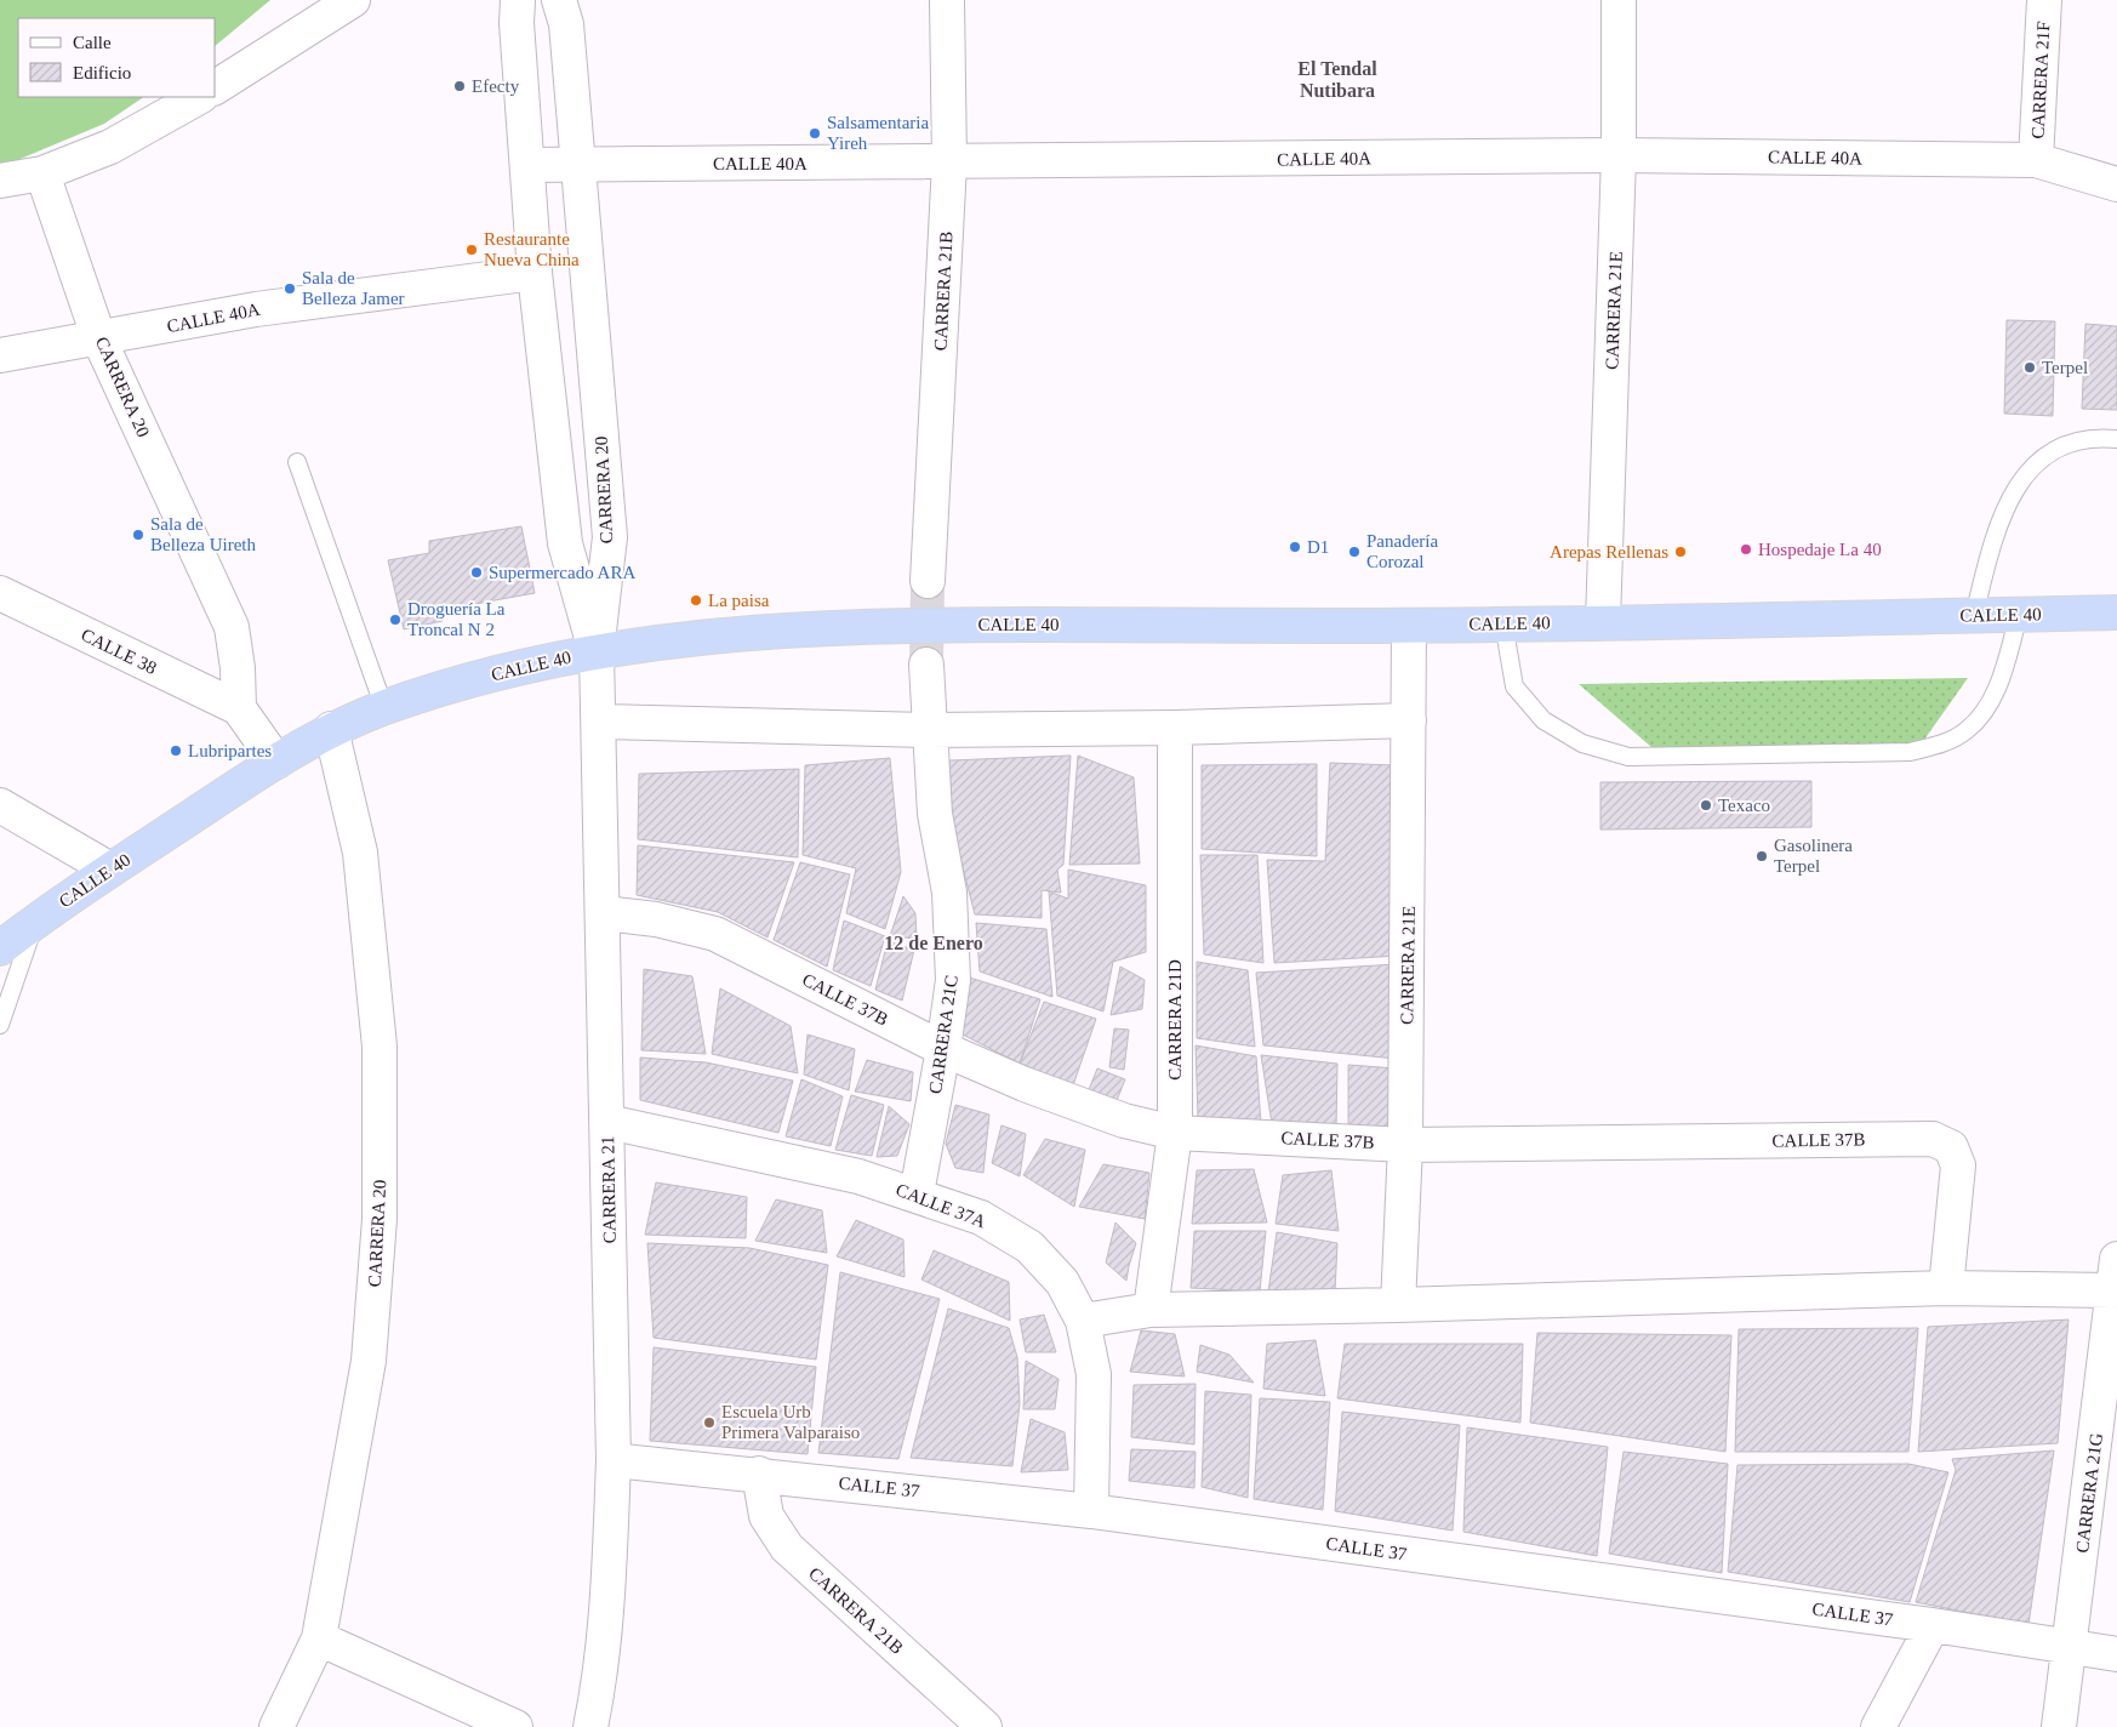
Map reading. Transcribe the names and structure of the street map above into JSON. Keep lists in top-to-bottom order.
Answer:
{
  "streets": {
    "highway": ["CALLE 40"],
    "street": [
      "CARRERA 21F",
      "CALLE 40A",
      "CARRERA 21B",
      "CARRERA 21E",
      "CARRERA 20",
      "CALLE 38",
      "CALLE 37B",
      "CARRERA 21D",
      "CARRERA 21C",
      "CARRERA 21",
      "CALLE 37A",
      "CALLE 37",
      "CARRERA 21G"
    ]
  },
  "crossings": [
    ["CARRERA 21F", "CALLE 40A"],
    ["CALLE 40A", "CARRERA 21B"],
    ["CALLE 40A", "CARRERA 21E"],
    ["CALLE 40A", "CARRERA 20"],
    ["CARRERA 21B", "CALLE 37"],
    ["CARRERA 21E", "CALLE 40"],
    ["CARRERA 21E", "CALLE 37B"],
    ["CARRERA 20", "CALLE 40"],
    ["CARRERA 20", "CALLE 38"],
    ["CARRERA 20", "CARRERA 21"],
    ["CALLE 40", "CARRERA 21"],
    ["CALLE 37B", "CARRERA 21D"],
    ["CALLE 37B", "CARRERA 21C"],
    ["CALLE 37B", "CARRERA 21"],
    ["CARRERA 21C", "CALLE 37A"],
    ["CARRERA 21", "CALLE 37A"],
    ["CARRERA 21", "CALLE 37"],
    ["CALLE 37A", "CALLE 37"],
    ["CALLE 37", "CARRERA 21G"]
  ],
  "districts": ["El Tendal Nutibara", "12 de Enero"],
  "places": [
    "Efecty",
    "Salsamentaria Yireh",
    "Restaurante Nueva China",
    "Sala de Belleza Jamer",
    "Terpel",
    "Sala de Belleza Uireth",
    "D1",
    "Hospedaje La 40",
    "Panadería Corozal",
    "Arepas Rellenas",
    "Supermercado ARA",
    "La paisa",
    "Droguería La Troncal N 2",
    "Lubripartes",
    "Texaco",
    "Gasolinera Terpel",
    "Escuela Urb Primera Valparaiso"
  ],
  "legend": ["Calle", "Edificio"]
}
